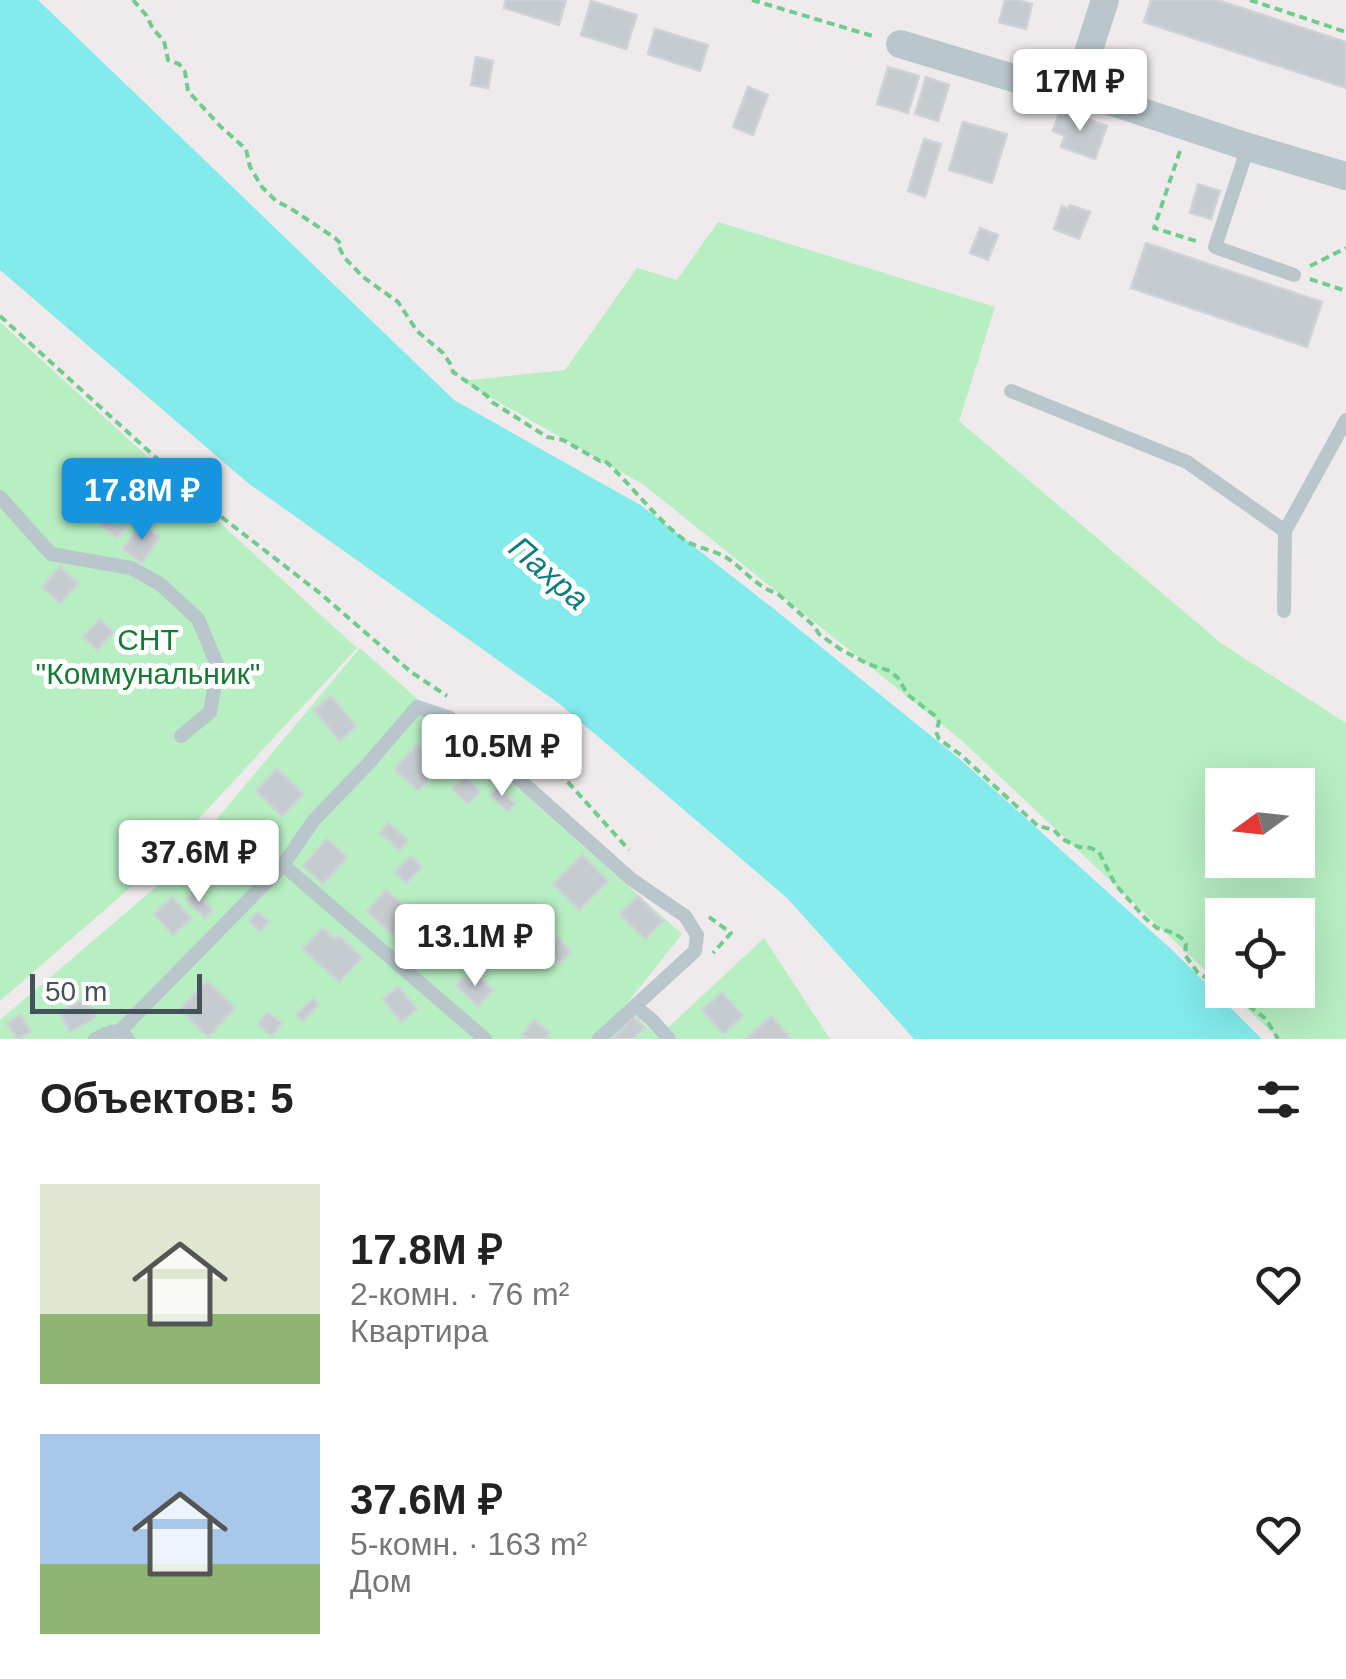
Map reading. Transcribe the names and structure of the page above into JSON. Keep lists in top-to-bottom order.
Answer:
{
  "water": ["Пахра"],
  "parks": ["СНТ \"Коммунальник\""],
  "scale_bar": "50 m",
  "north": "left",
  "page": {
    "price": [
      "17M ₽",
      "17.8M ₽",
      "10.5M ₽",
      "37.6M ₽",
      "13.1M ₽"
    ],
    "scale": "50 m",
    "heading": "Объектов: 5",
    "list": [
      {
        "name": "17.8M ₽",
        "note": "2-комн. · 76 m² · Квартира"
      },
      {
        "name": "37.6M ₽",
        "note": "5-комн. · 163 m² · Дом"
      }
    ]
  }
}
